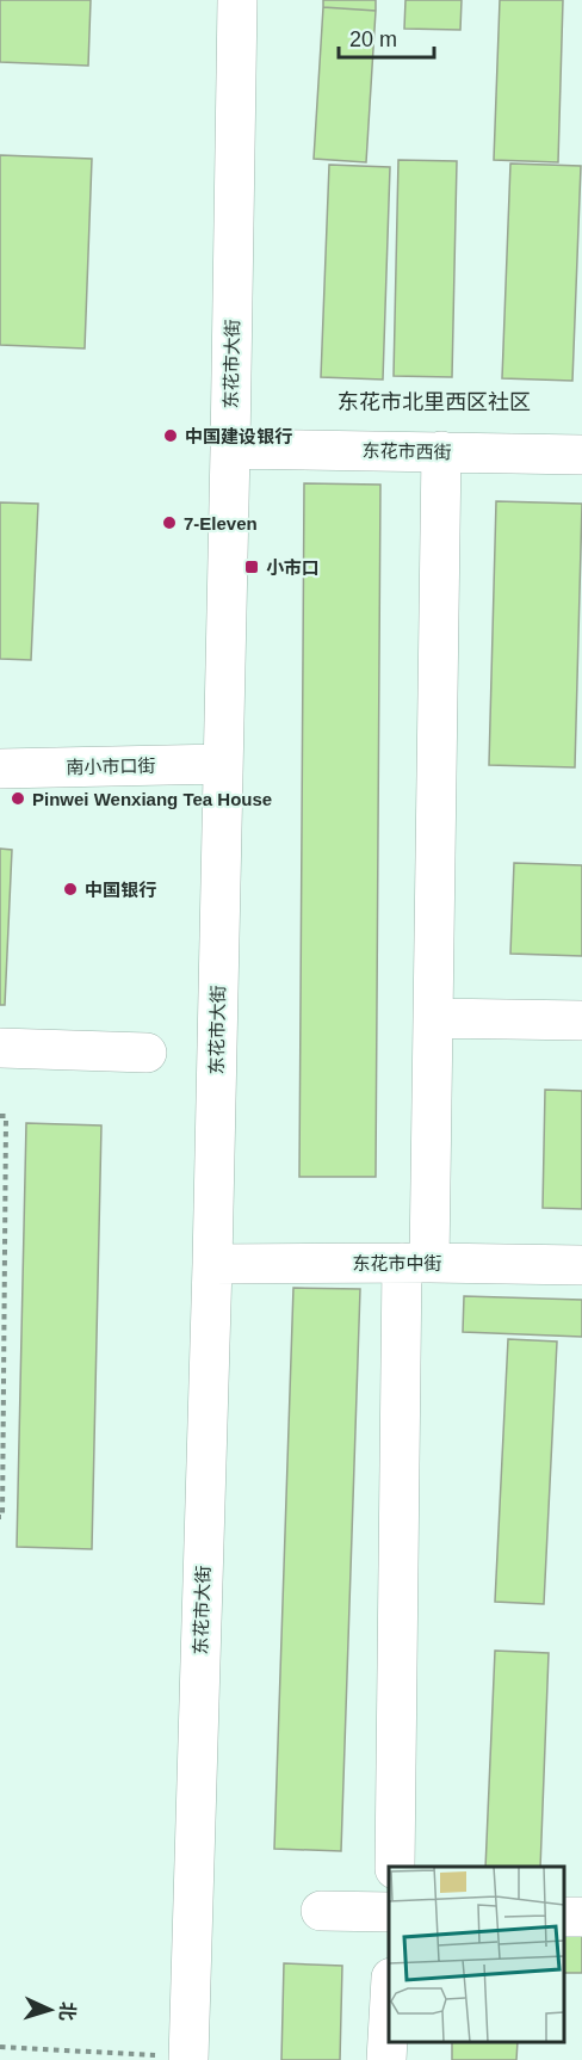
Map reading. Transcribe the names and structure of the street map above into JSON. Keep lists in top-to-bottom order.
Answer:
{
  "streets": {
    "street": [
      "东花市大街",
      "东花市西街",
      "南小市口街",
      "东花市中街"
    ]
  },
  "crossings": [
    ["东花市大街", "东花市西街"],
    ["东花市大街", "南小市口街"],
    ["东花市大街", "东花市中街"]
  ],
  "districts": ["东花市北里西区社区"],
  "places": {
    "other": [
      "中国建设银行",
      "7-Eleven",
      "Pinwei Wenxiang Tea House",
      "中国银行"
    ],
    "transit": ["小市口"]
  },
  "scale_bar": "20 m",
  "north": "right"
}
